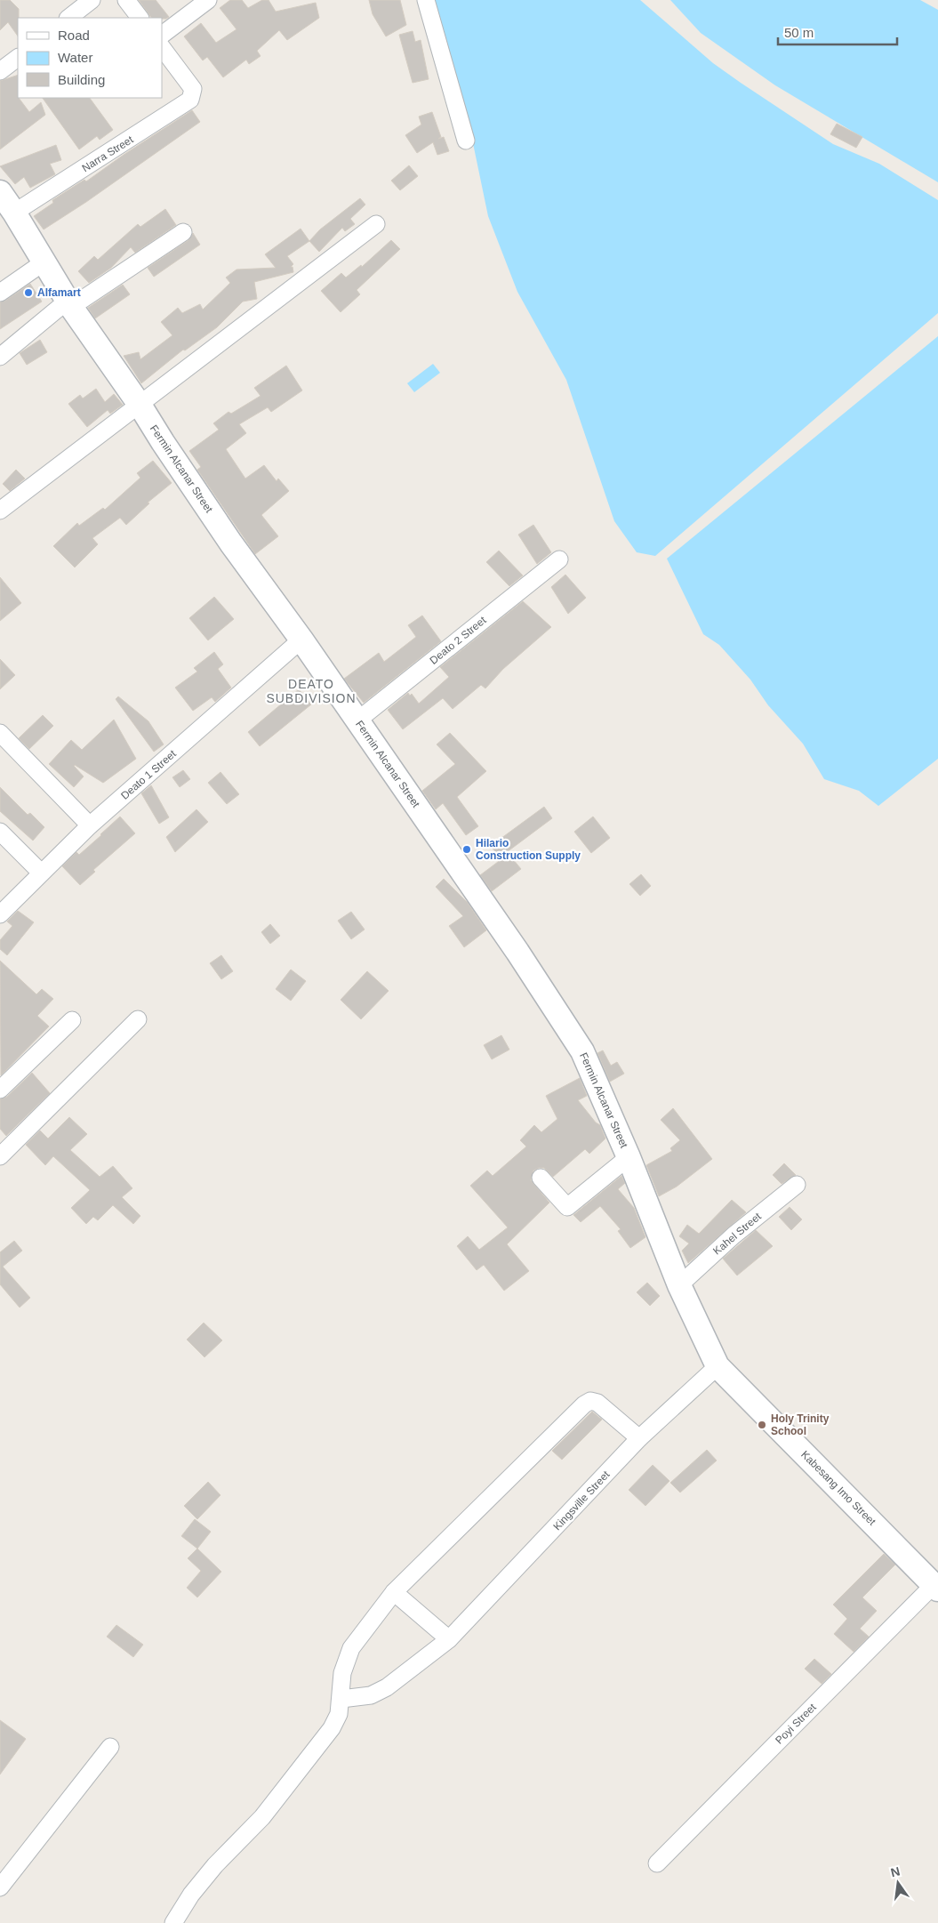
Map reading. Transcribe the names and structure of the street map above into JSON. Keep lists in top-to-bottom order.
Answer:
{
  "streets": {
    "main road": ["Fermin Alcanar Street", "Kabesang Imo Street"],
    "street": [
      "Narra Street",
      "Deato 2 Street",
      "Deato 1 Street",
      "Kahel Street",
      "Kingsville Street",
      "Poyi Street"
    ]
  },
  "crossings": [
    ["Narra Street", "Fermin Alcanar Street"],
    ["Fermin Alcanar Street", "Deato 2 Street"],
    ["Fermin Alcanar Street", "Deato 1 Street"],
    ["Fermin Alcanar Street", "Kahel Street"],
    ["Fermin Alcanar Street", "Kabesang Imo Street"],
    ["Kabesang Imo Street", "Kingsville Street"],
    ["Kabesang Imo Street", "Poyi Street"]
  ],
  "districts": ["DEATO SUBDIVISION"],
  "places": ["Alfamart", "Hilario Construction Supply", "Holy Trinity School"],
  "legend": ["Road", "Water", "Building"],
  "scale_bar": "50 m",
  "north": "top"
}
